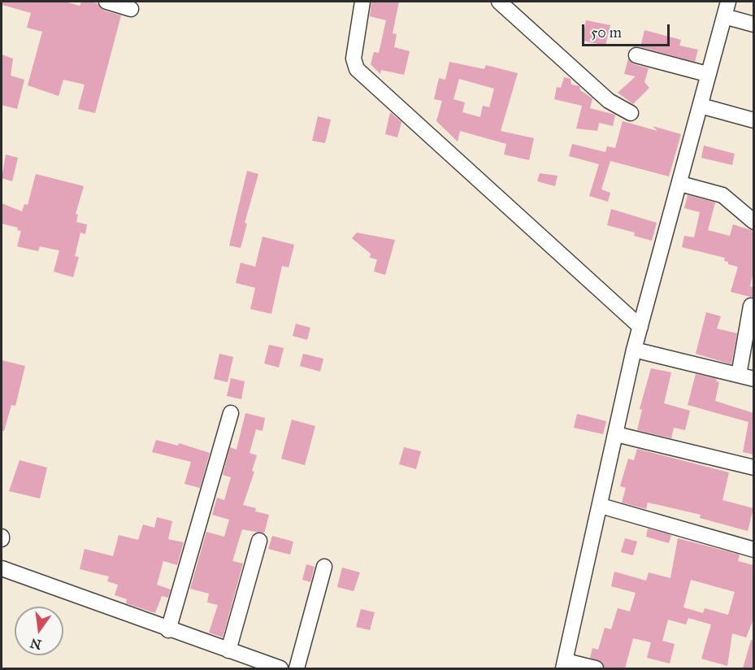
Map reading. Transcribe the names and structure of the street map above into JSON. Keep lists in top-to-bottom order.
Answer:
{
  "scale_bar": "50 m",
  "north": "bottom"
}
